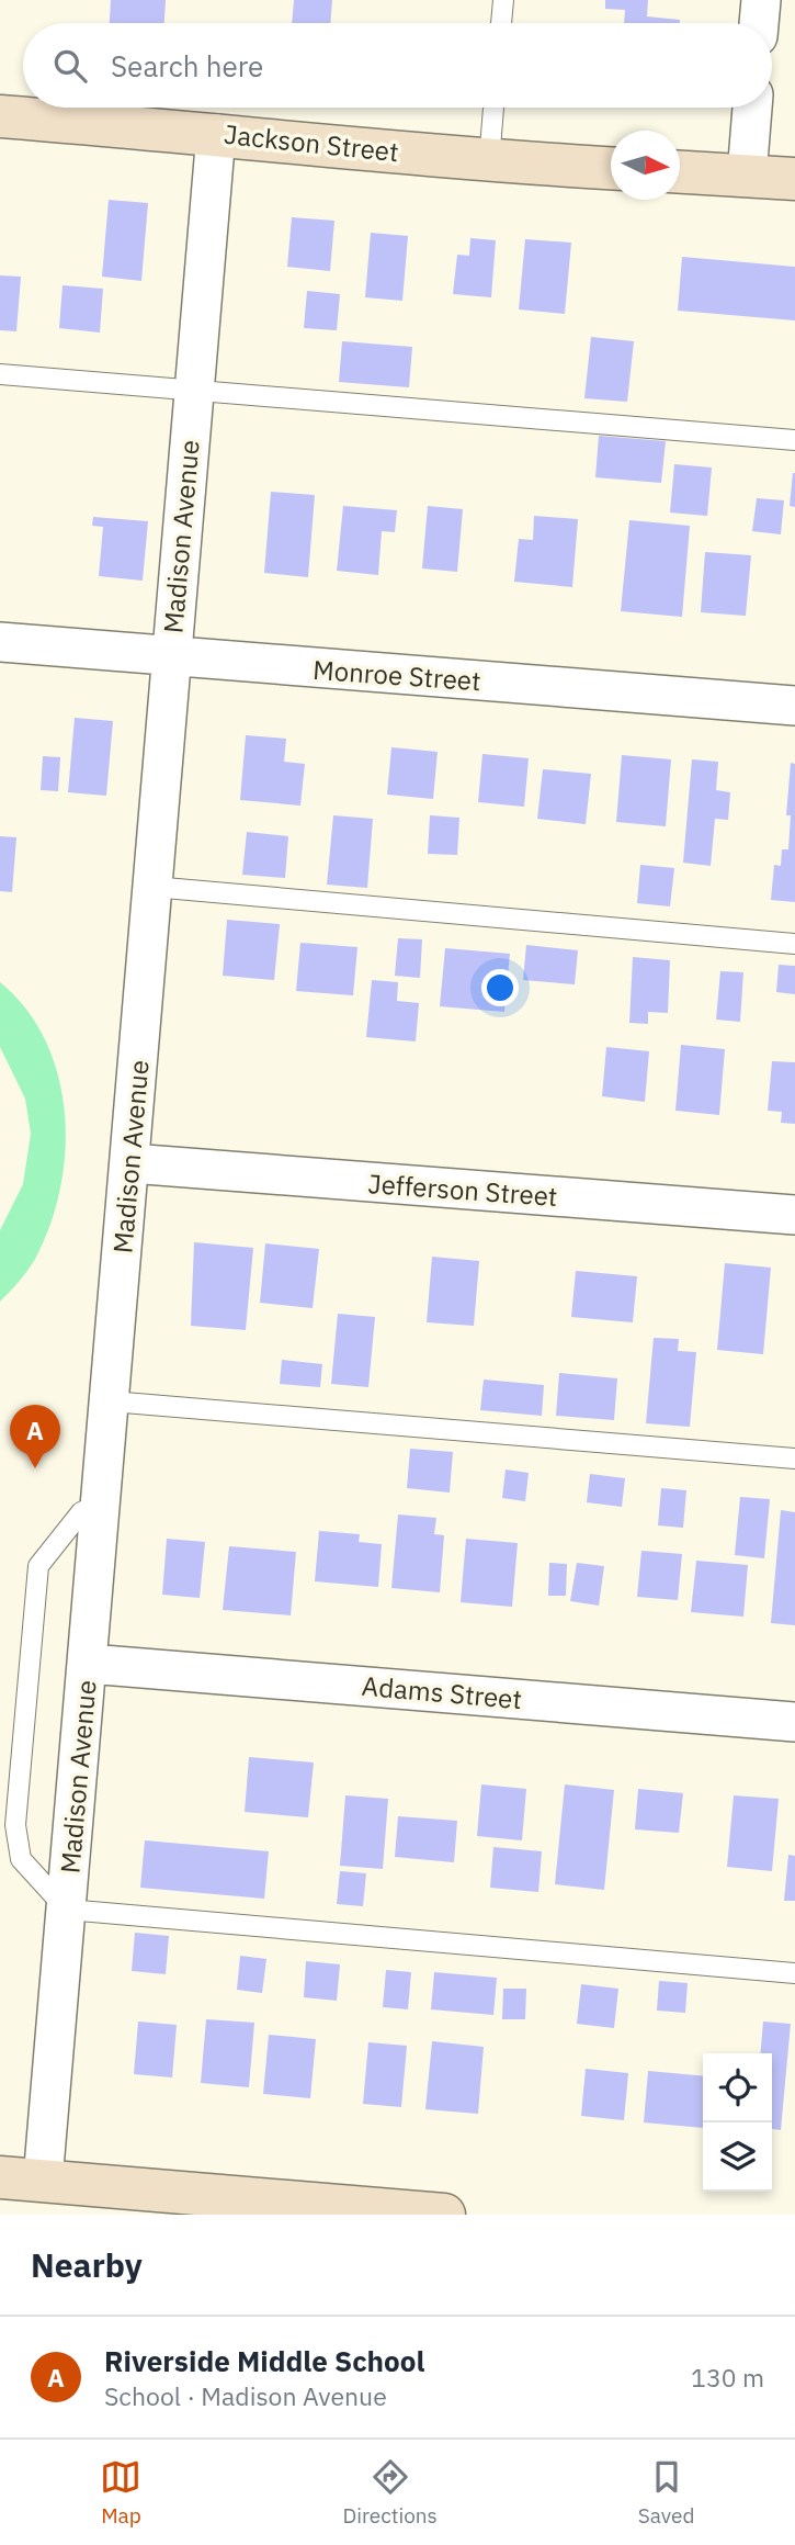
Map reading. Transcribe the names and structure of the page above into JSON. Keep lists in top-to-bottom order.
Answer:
{
  "streets": {
    "street": [
      "Jackson Street",
      "Madison Avenue",
      "Monroe Street",
      "Jefferson Street",
      "Adams Street"
    ]
  },
  "crossings": [
    ["Jackson Street", "Madison Avenue"],
    ["Madison Avenue", "Monroe Street"],
    ["Madison Avenue", "Jefferson Street"],
    ["Madison Avenue", "Adams Street"]
  ],
  "north": "right",
  "page": {
    "search": "Search here",
    "pins": "A",
    "heading": "Nearby",
    "list": [
      {
        "mark": "A",
        "name": "Riverside Middle School",
        "note": "School · Madison Avenue",
        "value": "130 m"
      }
    ],
    "nav": ["Map", "Directions", "Saved"]
  }
}
